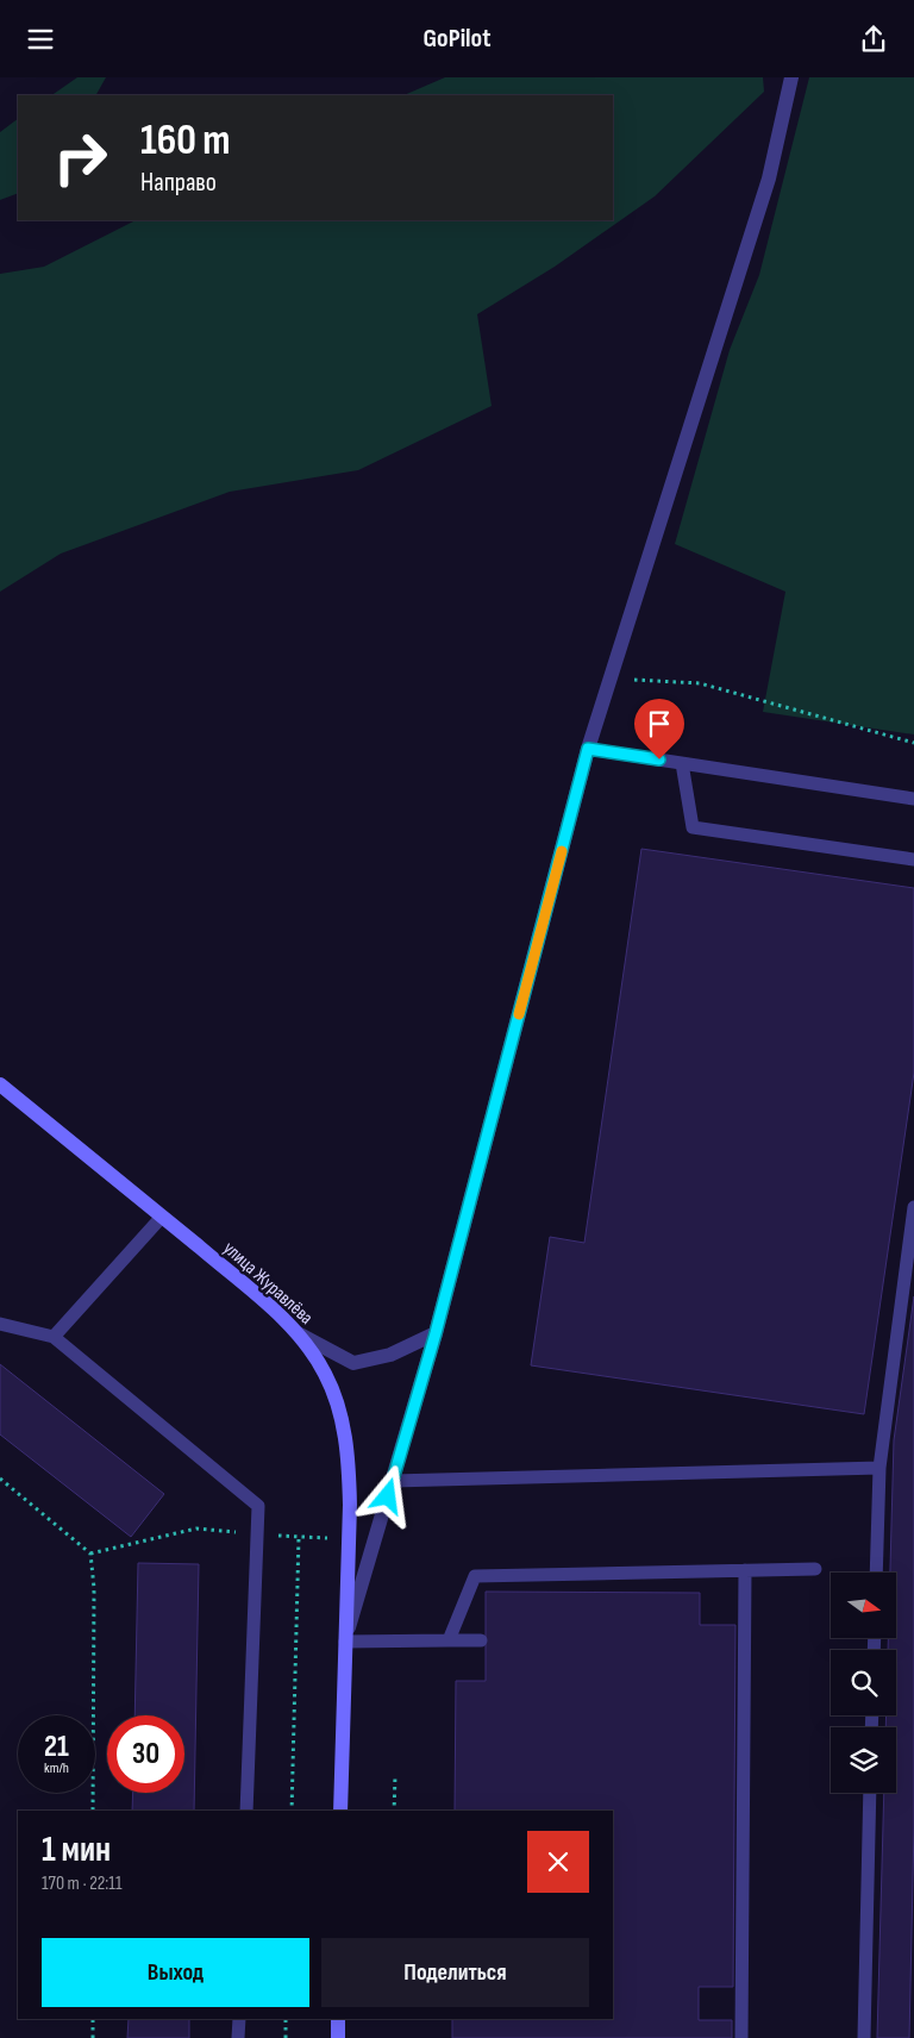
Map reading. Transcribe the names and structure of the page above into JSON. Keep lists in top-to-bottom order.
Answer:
{
  "streets": {
    "street": ["улица Журавлёва"]
  },
  "north": "right",
  "page": {
    "header": "GoPilot",
    "turn": ["160 m", "Направо"],
    "speed": "21 km/h",
    "limit": "30",
    "heading": ["1 мин", "170 m · 22:11"],
    "buttons": ["Выход", "Поделиться"]
  }
}
